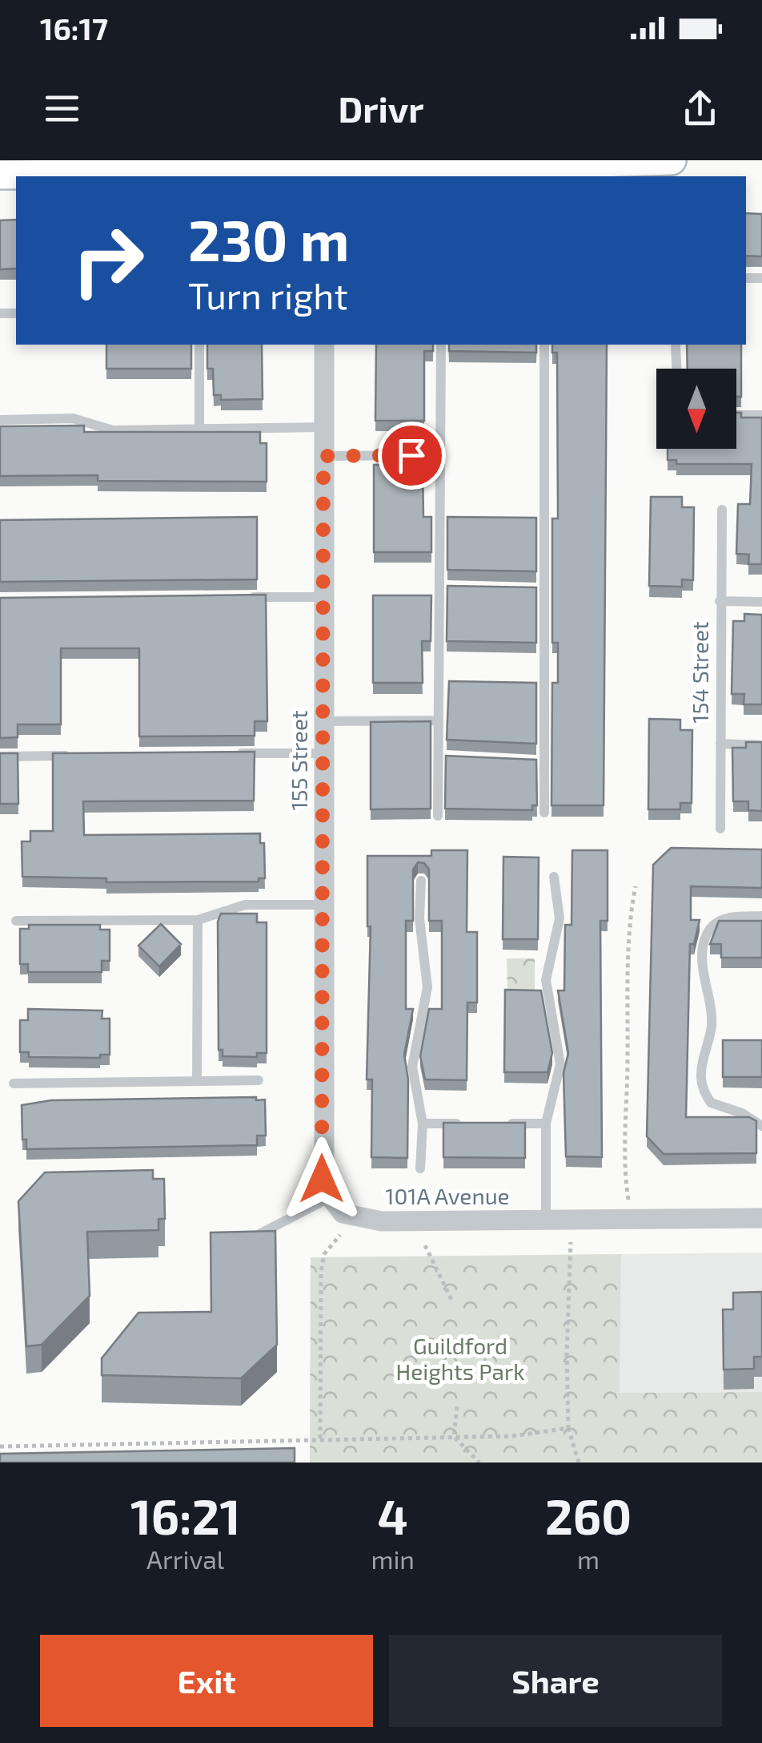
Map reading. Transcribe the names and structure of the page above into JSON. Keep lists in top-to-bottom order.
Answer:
{
  "streets": {
    "street": ["155 Street", "101A Avenue"],
    "lane": ["154 Street"]
  },
  "crossings": [
    ["155 Street", "101A Avenue"]
  ],
  "parks": ["Guildford Heights Park"],
  "north": "bottom",
  "page": {
    "status": "16:17",
    "header": "Drivr",
    "turn": ["230 m", "Turn right"],
    "eta": [
      "16:21",
      "Arrival",
      "4",
      "min",
      "260",
      "m"
    ],
    "buttons": ["Exit", "Share"]
  }
}
